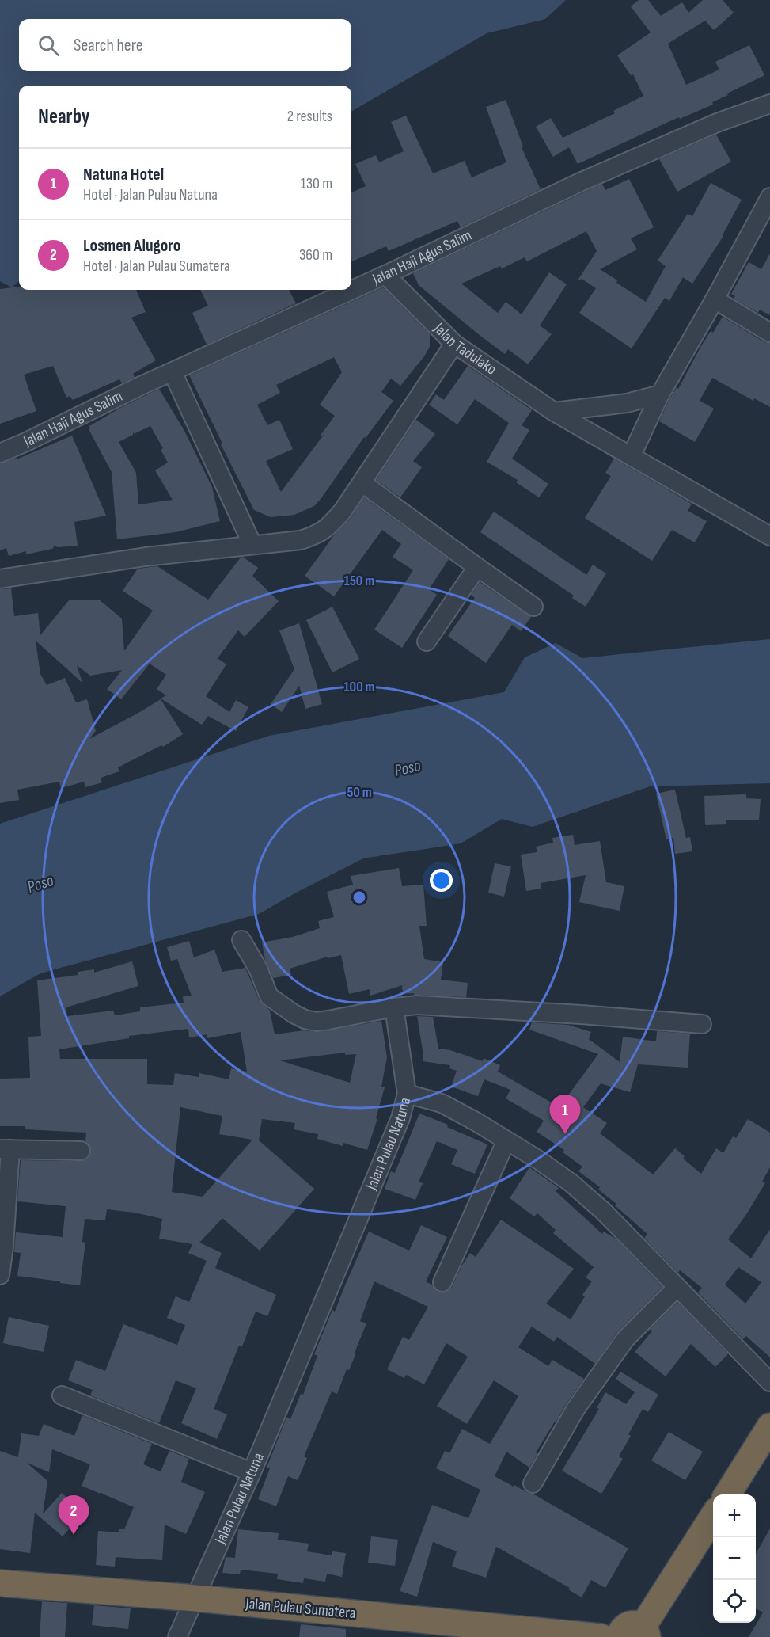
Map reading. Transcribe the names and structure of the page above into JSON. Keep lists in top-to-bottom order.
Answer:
{
  "streets": {
    "highway": ["Jalan Pulau Sumatera"],
    "street": ["Jalan Haji Agus Salim", "Jalan Tadulako", "Jalan Pulau Natuna"]
  },
  "crossings": [
    ["Jalan Haji Agus Salim", "Jalan Tadulako"],
    ["Jalan Pulau Natuna", "Jalan Pulau Sumatera"]
  ],
  "water": ["Poso"],
  "page": {
    "search": "Search here",
    "heading": ["Nearby", "2 results"],
    "list": [
      {
        "mark": "1",
        "name": "Natuna Hotel",
        "note": "Hotel · Jalan Pulau Natuna",
        "value": "130 m"
      },
      {
        "mark": "2",
        "name": "Losmen Alugoro",
        "note": "Hotel · Jalan Pulau Sumatera",
        "value": "360 m"
      }
    ],
    "pins": ["1", "2"],
    "map_buttons": ["+", "−"]
  },
  "rings": ["150 m", "100 m", "50 m"]
}
